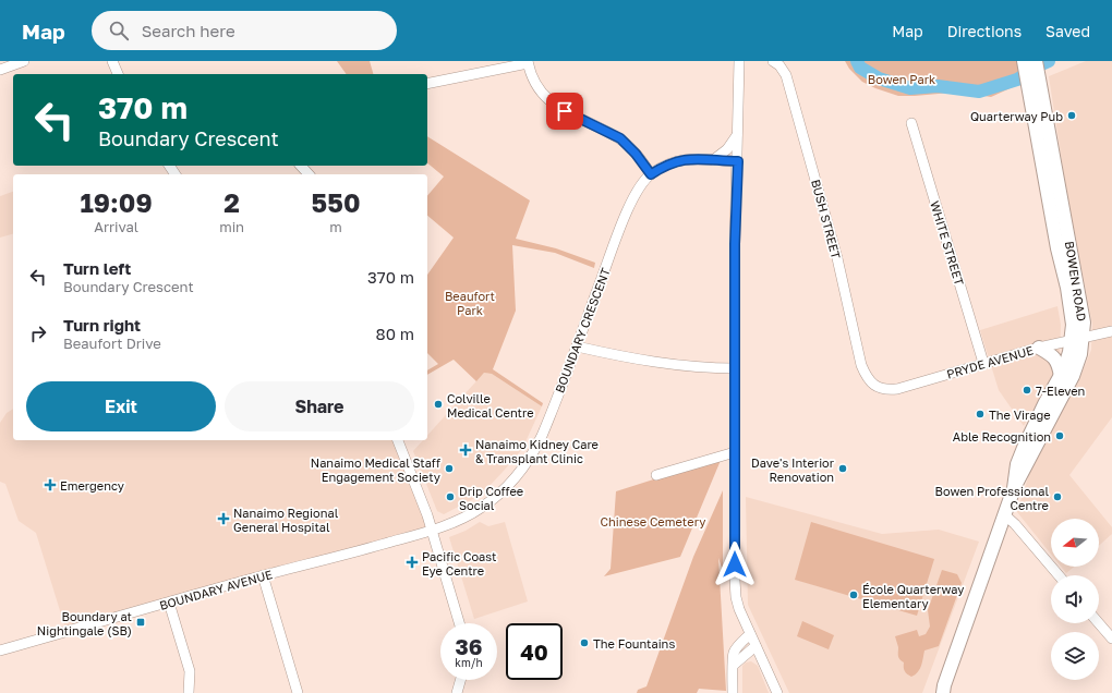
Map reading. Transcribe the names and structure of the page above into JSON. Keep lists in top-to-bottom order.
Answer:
{
  "streets": {
    "main road": ["BOWEN ROAD"],
    "street": [
      "BUSH STREET",
      "WHITE STREET",
      "BOUNDARY CRESCENT",
      "PRYDE AVENUE",
      "BOUNDARY AVENUE"
    ]
  },
  "crossings": [
    ["BUSH STREET", "PRYDE AVENUE"],
    ["WHITE STREET", "PRYDE AVENUE"],
    ["BOWEN ROAD", "PRYDE AVENUE"],
    ["BOUNDARY CRESCENT", "BOUNDARY AVENUE"]
  ],
  "parks": ["Bowen Park", "Beaufort Park", "Chinese Cemetery"],
  "places": {
    "other": [
      "Quarterway Pub",
      "7-Eleven",
      "Colville Medical Centre",
      "The Virage",
      "Able Recognition",
      "Nanaimo Medical Staff Engagement Society",
      "Dave's Interior Renovation",
      "Drip Coffee Social",
      "Bowen Professional Centre",
      "École Quarterway Elementary",
      "The Fountains"
    ],
    "health": [
      "Nanaimo Kidney Care & Transplant Clinic",
      "Emergency",
      "Nanaimo Regional General Hospital",
      "Pacific Coast Eye Centre"
    ],
    "transit": ["Boundary at Nightingale (SB)"]
  },
  "north": "left",
  "page": {
    "header": "Map",
    "search": "Search here",
    "nav": ["Map", "Directions", "Saved"],
    "turn": ["370 m", "Boundary Crescent"],
    "eta": [
      "19:09",
      "Arrival",
      "2",
      "min",
      "550",
      "m"
    ],
    "list": [
      {
        "name": "Turn left",
        "note": "Boundary Crescent",
        "value": "370 m"
      },
      {
        "name": "Turn right",
        "note": "Beaufort Drive",
        "value": "80 m"
      }
    ],
    "buttons": ["Exit", "Share"],
    "speed": "36 km/h",
    "limit": "40"
  }
}
